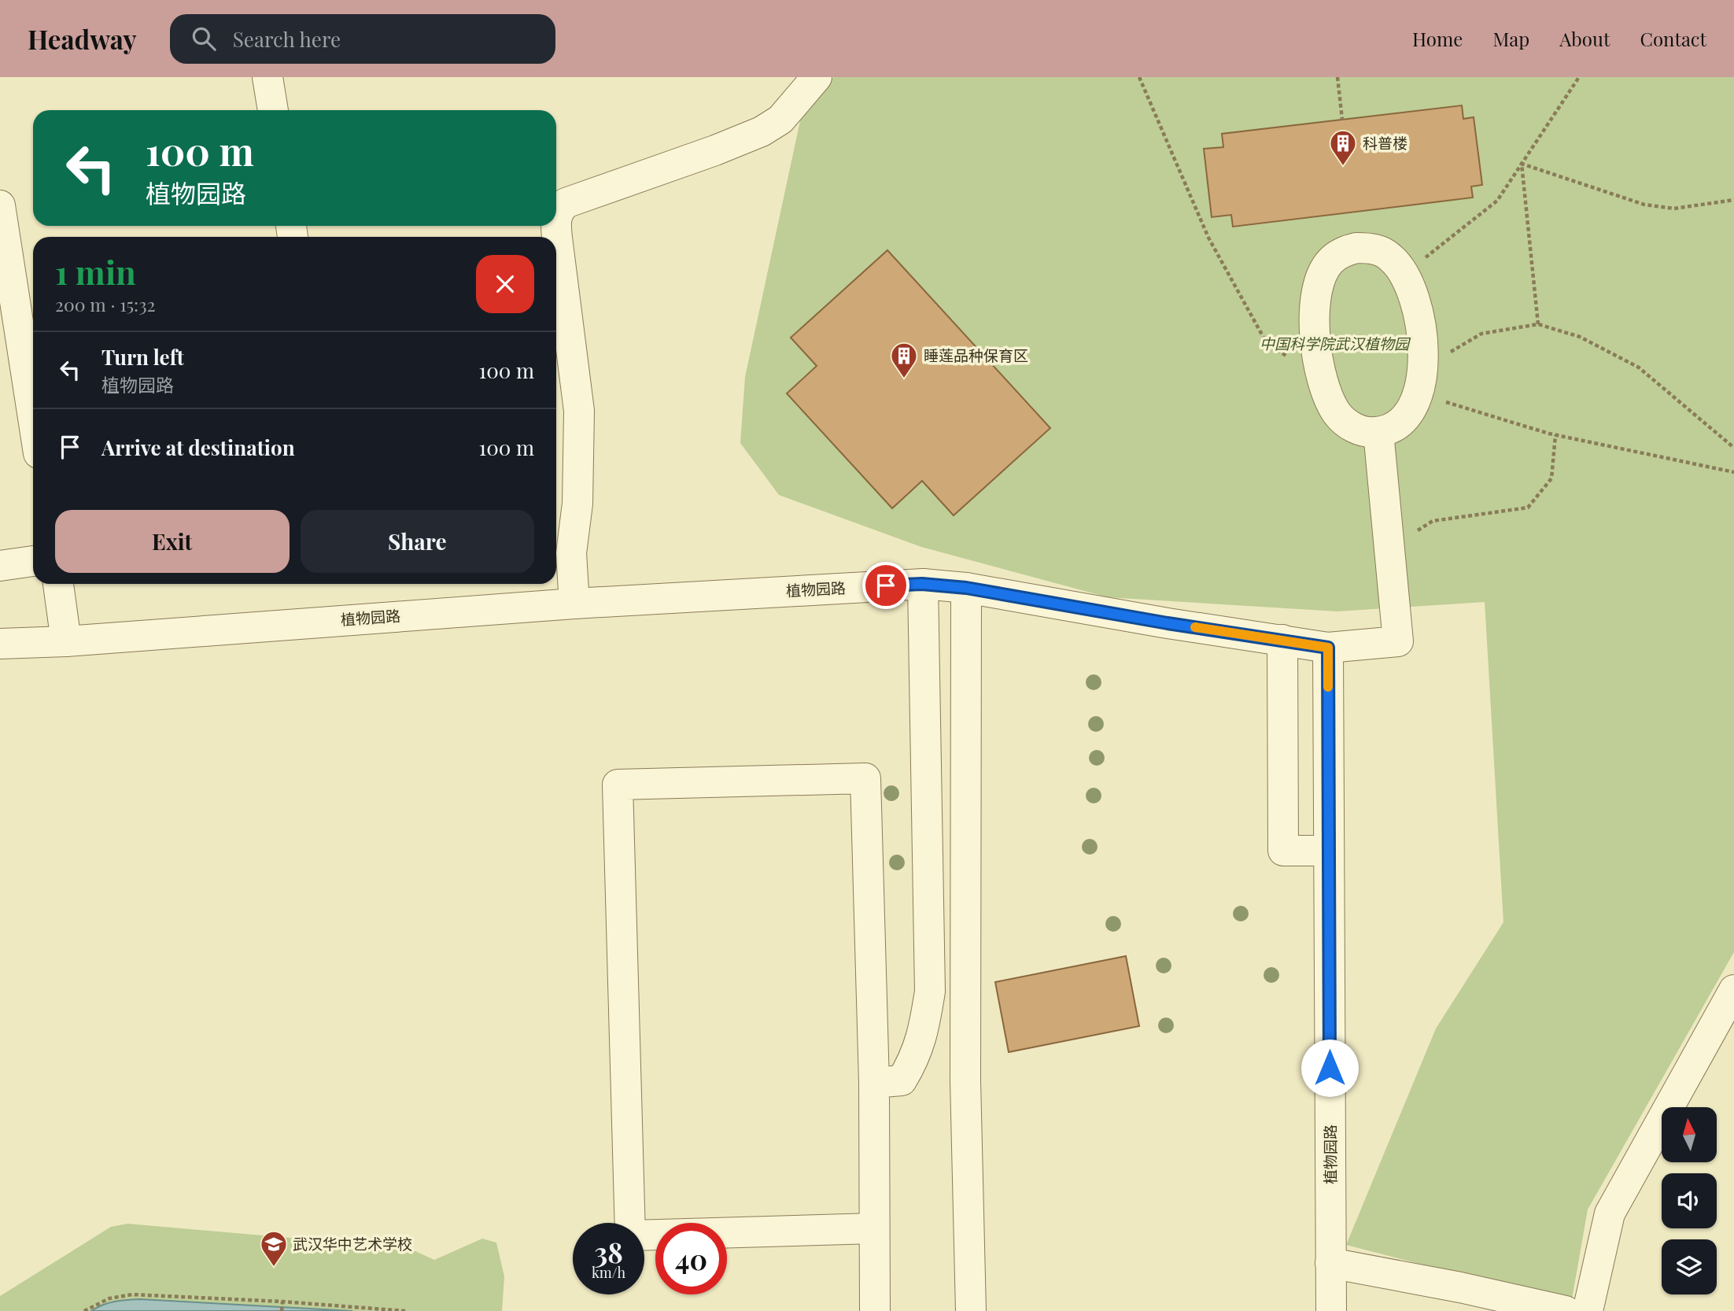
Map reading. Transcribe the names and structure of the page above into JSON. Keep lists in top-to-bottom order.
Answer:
{
  "streets": {
    "street": ["植物园路"]
  },
  "parks": ["中国科学院武汉植物园"],
  "places": {
    "building": ["科普楼", "睡莲品种保育区"],
    "school or university": ["武汉华中艺术学校"]
  },
  "north": "top",
  "page": {
    "header": "Headway",
    "search": "Search here",
    "nav": [
      "Home",
      "Map",
      "About",
      "Contact"
    ],
    "turn": ["100 m", "植物园路"],
    "heading": ["1 min", "200 m · 15:32"],
    "list": [
      {
        "name": "Turn left",
        "note": "植物园路",
        "value": "100 m"
      },
      {
        "name": "Arrive at destination",
        "value": "100 m"
      }
    ],
    "buttons": ["Exit", "Share"],
    "speed": "38 km/h",
    "limit": "40"
  }
}
